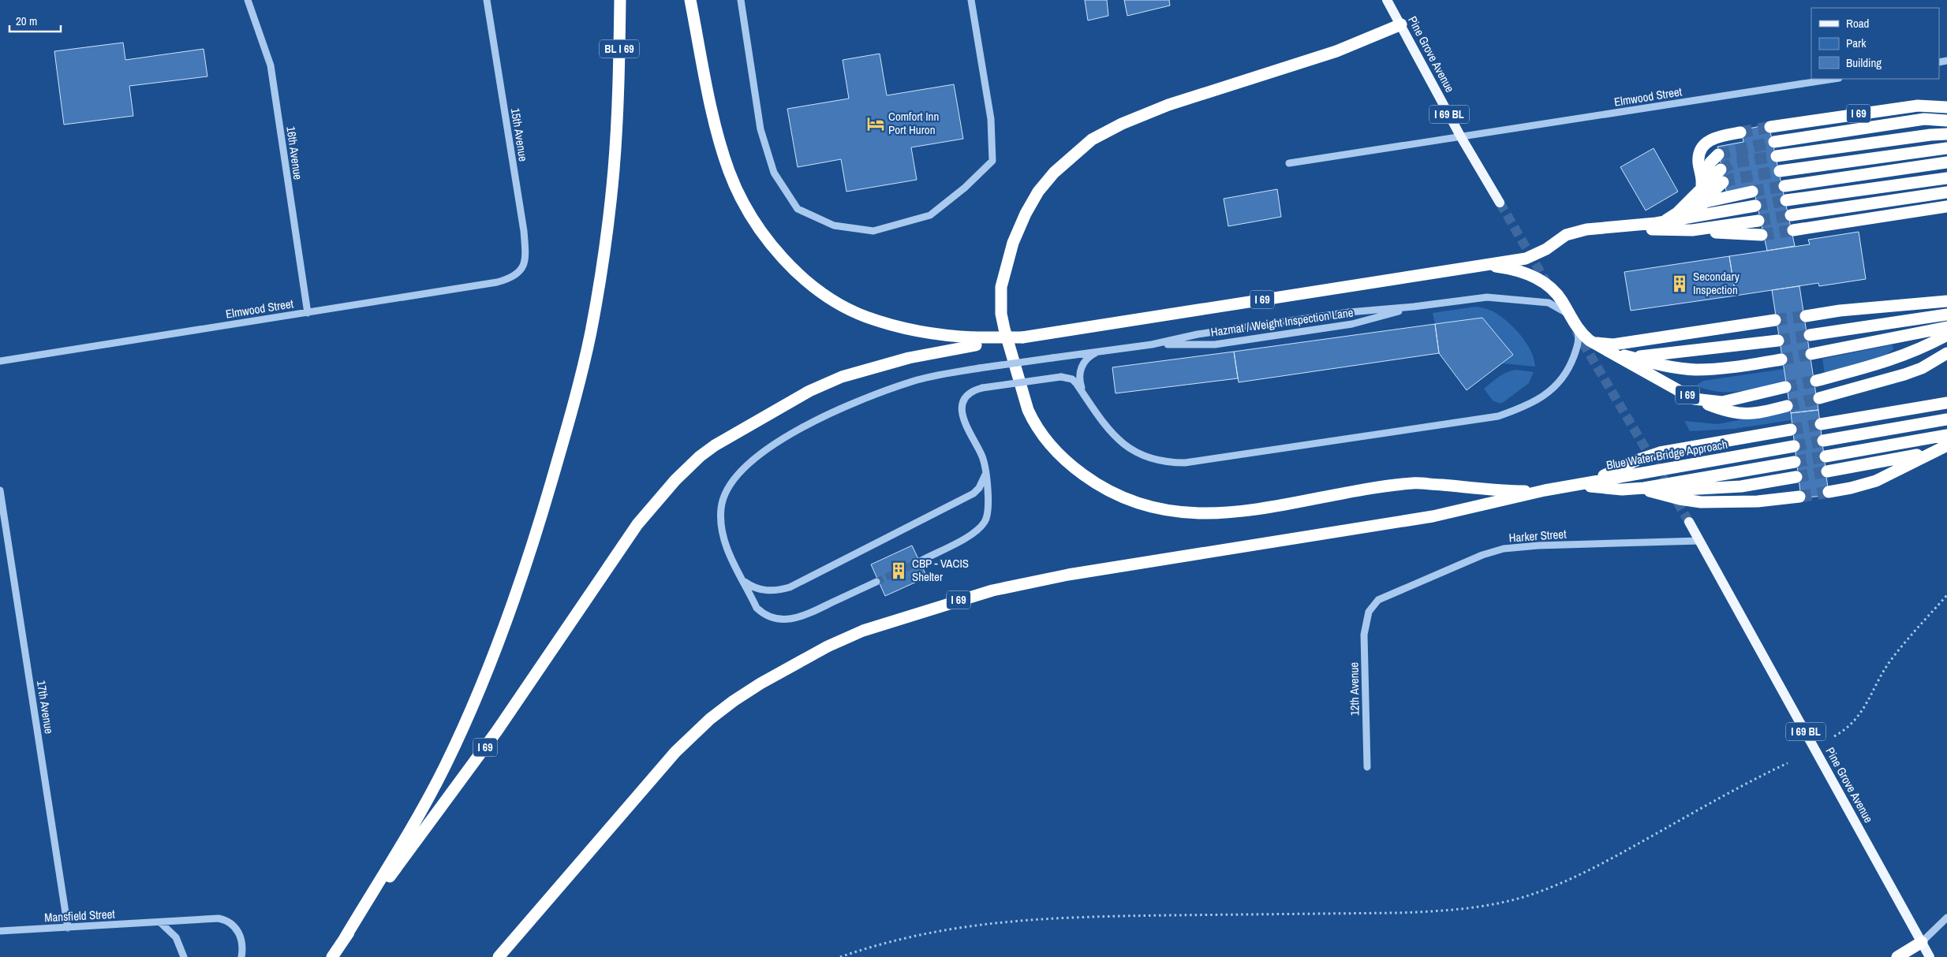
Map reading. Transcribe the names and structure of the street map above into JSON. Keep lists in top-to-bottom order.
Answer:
{
  "streets": {
    "highway": ["BL I 69", "I 69", "Blue Water Bridge Approach"],
    "main road": ["Pine Grove Avenue", "I 69 BL"],
    "street": [
      "Elmwood Street",
      "15th Avenue",
      "16th Avenue",
      "Hazmat / Weight Inspection Lane",
      "Harker Street",
      "12th Avenue",
      "17th Avenue",
      "Mansfield Street"
    ]
  },
  "crossings": [
    ["BL I 69", "I 69"],
    ["Pine Grove Avenue", "Elmwood Street"],
    ["Pine Grove Avenue", "Harker Street"],
    ["Elmwood Street", "15th Avenue"],
    ["Elmwood Street", "16th Avenue"],
    ["I 69", "Blue Water Bridge Approach"],
    ["Harker Street", "12th Avenue"],
    ["17th Avenue", "Mansfield Street"]
  ],
  "places": {
    "hotel": ["Comfort Inn Port Huron"],
    "building": ["Secondary Inspection", "CBP - VACIS Shelter"]
  },
  "legend": ["Road", "Park", "Building"],
  "scale_bar": "20 m"
}
